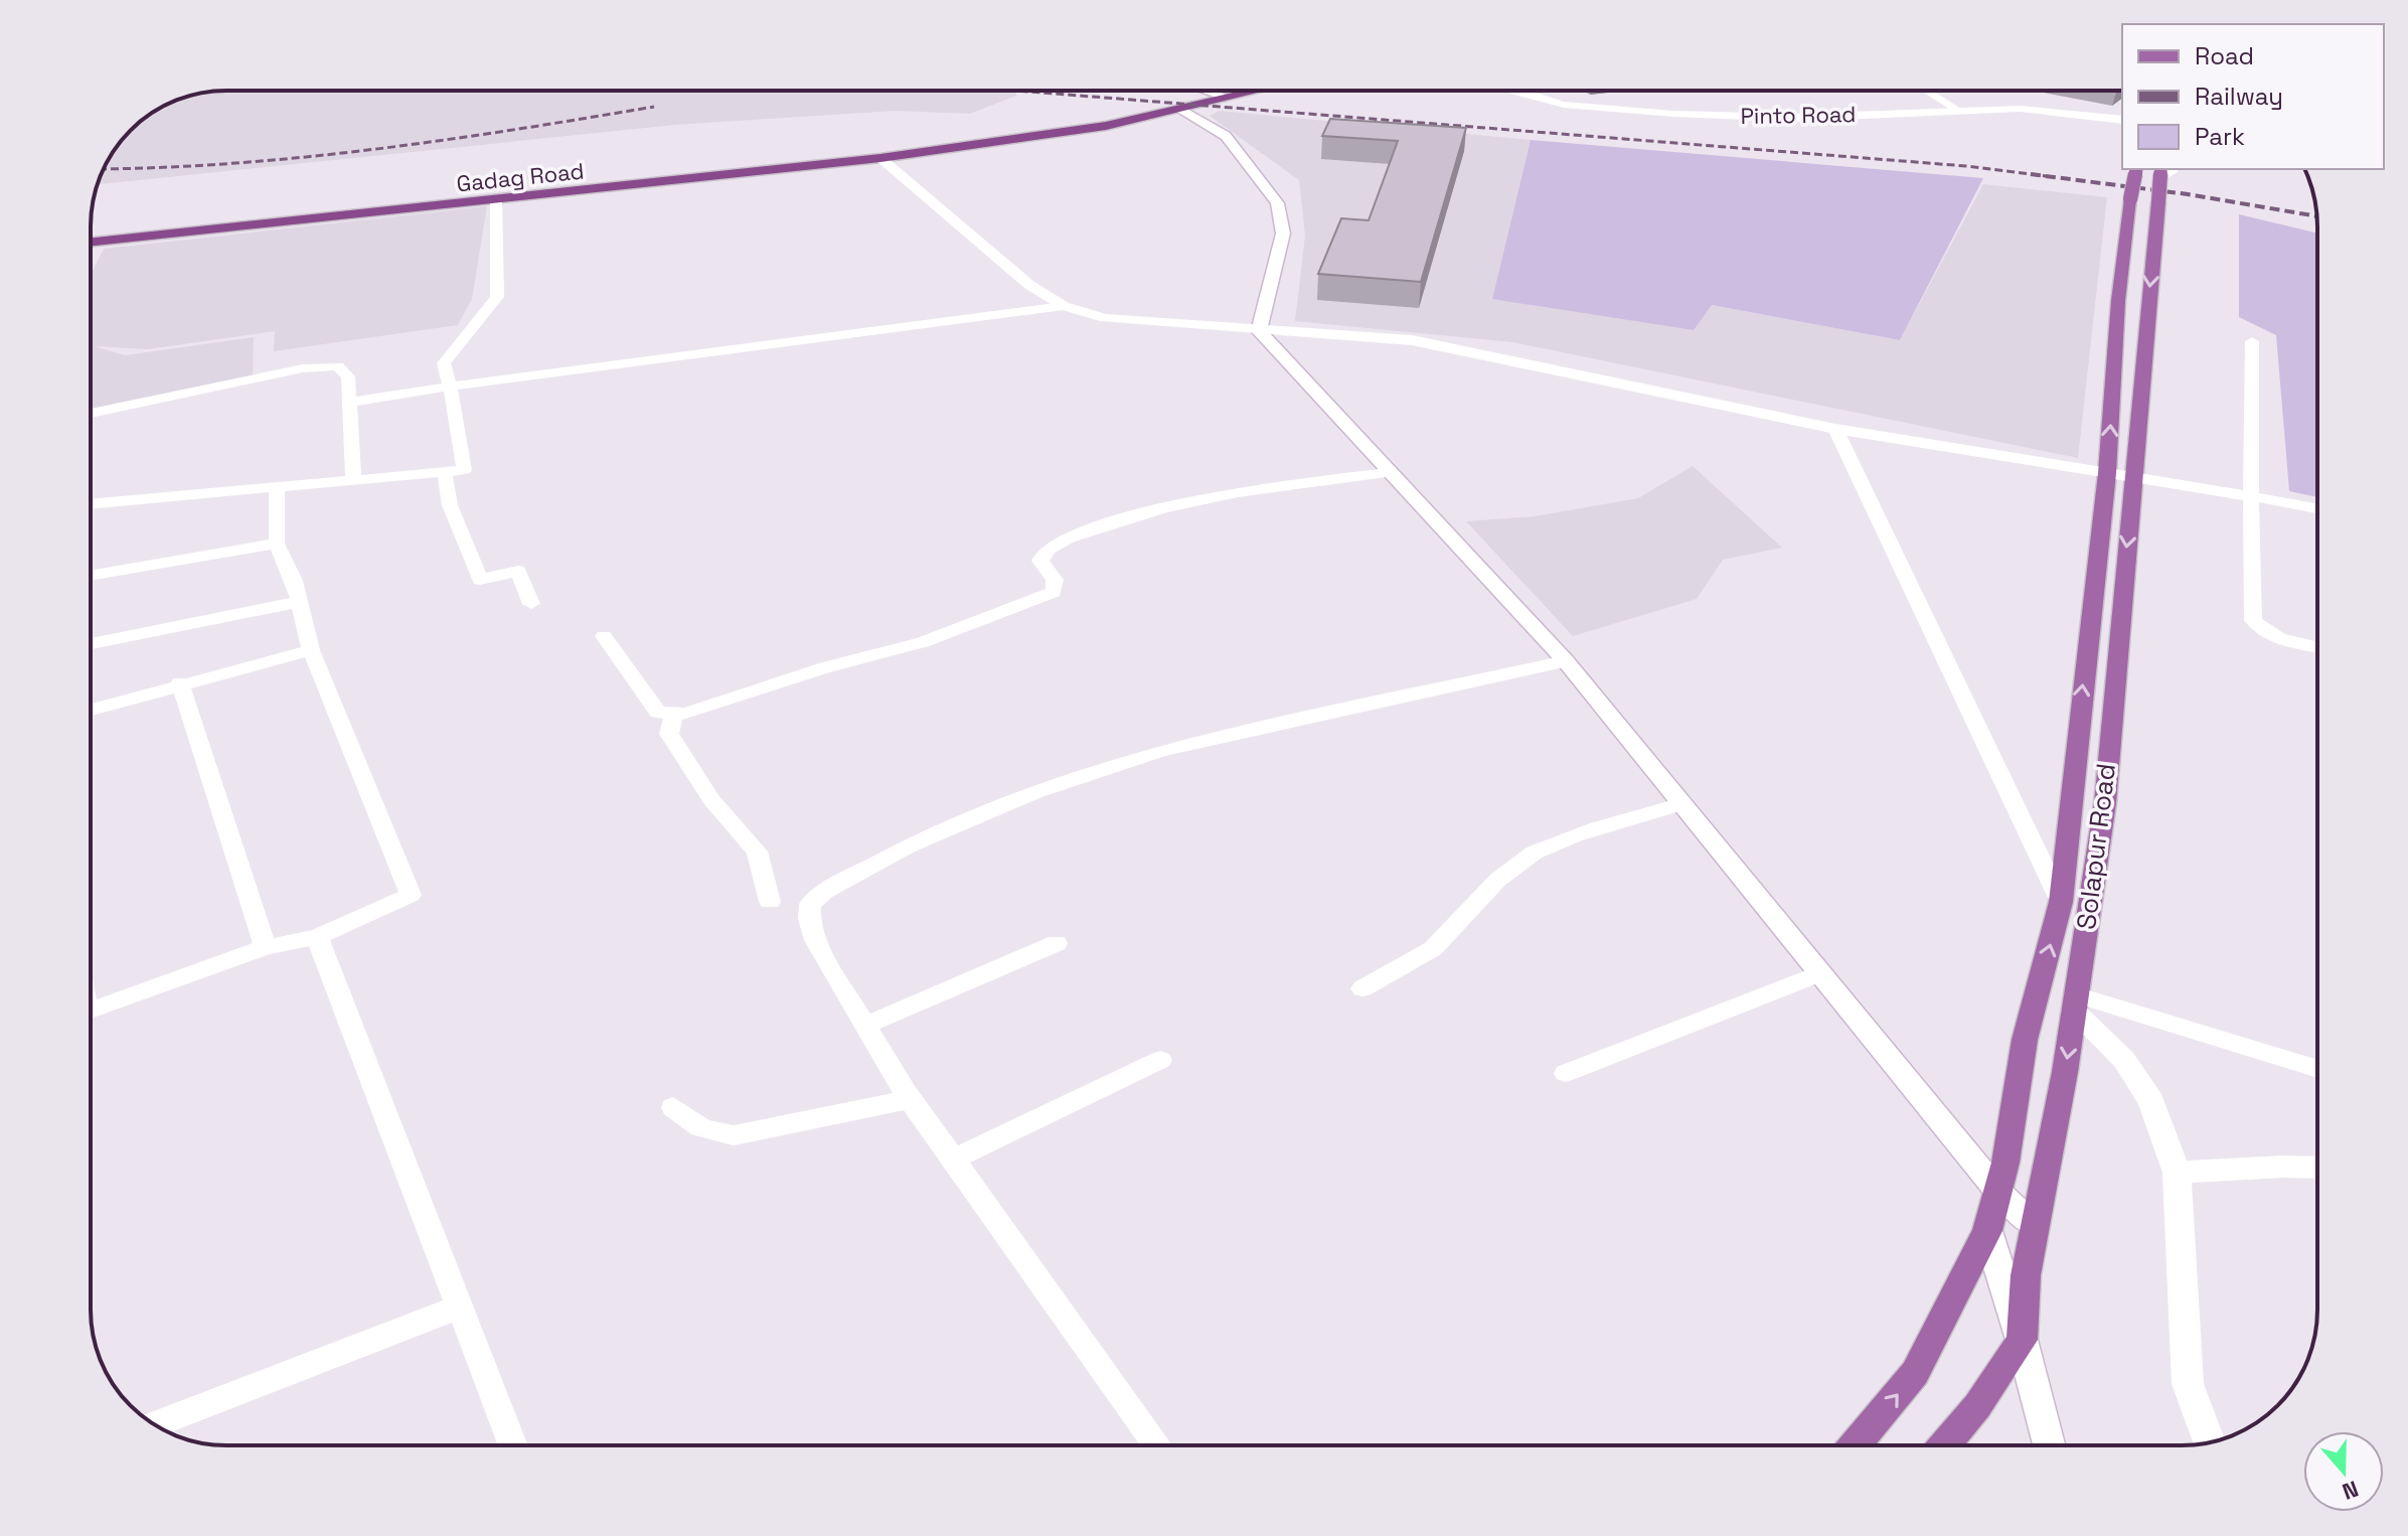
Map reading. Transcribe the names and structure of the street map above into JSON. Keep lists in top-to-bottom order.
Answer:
{
  "streets": {
    "highway": ["Gadag Road"],
    "main road": ["Solapur Road"],
    "street": ["Pinto Road"]
  },
  "legend": ["Road", "Railway", "Park"],
  "north": "bottom"
}
